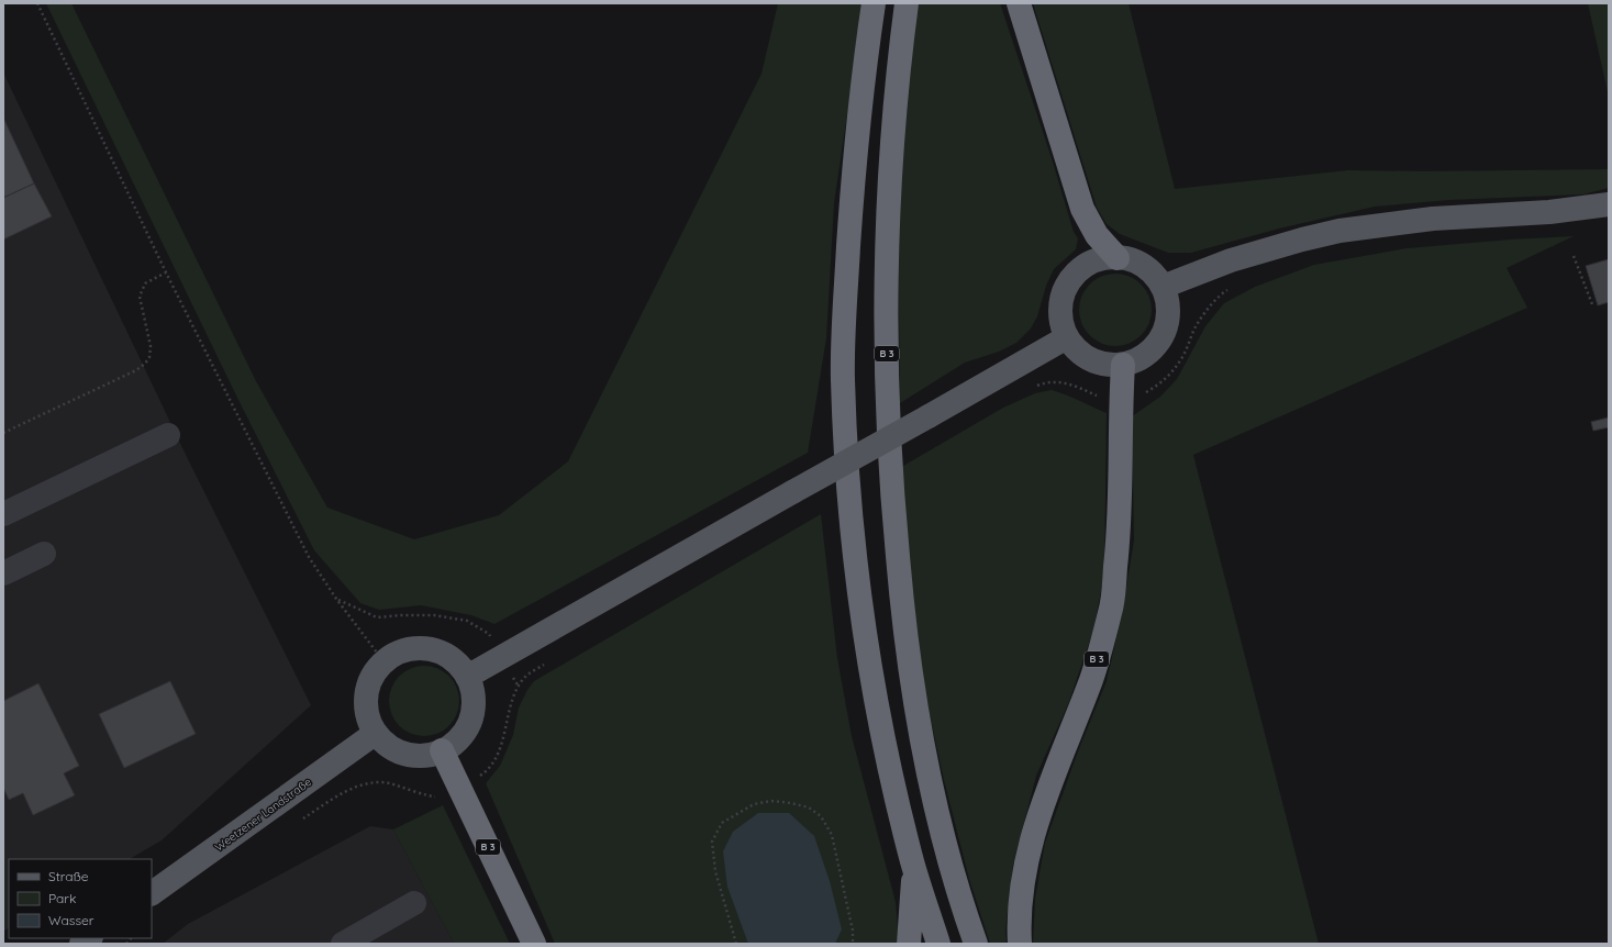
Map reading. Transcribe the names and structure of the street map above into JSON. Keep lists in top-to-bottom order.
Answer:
{
  "streets": {
    "highway": ["B 3"],
    "main road": ["Weetzener Landstraße"]
  },
  "crossings": [
    ["B 3", "Weetzener Landstraße"]
  ],
  "legend": ["Straße", "Park", "Wasser"]
}
